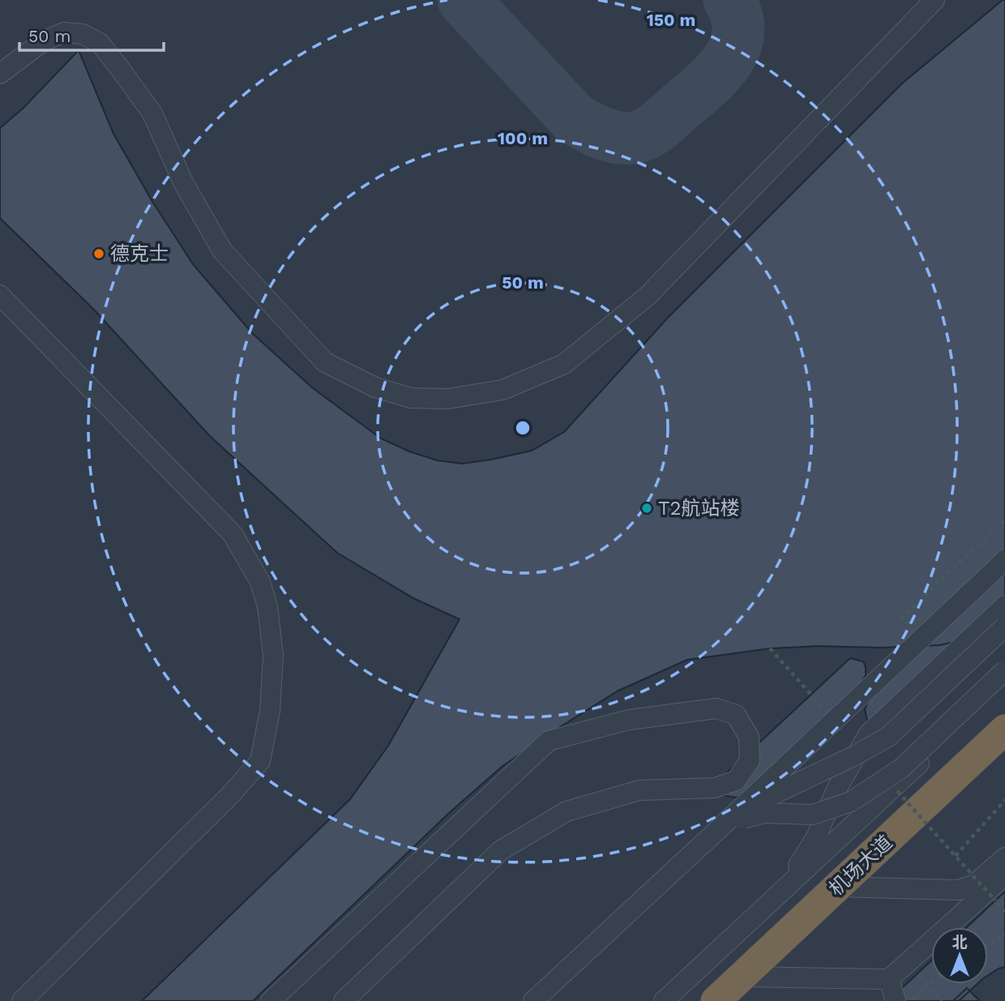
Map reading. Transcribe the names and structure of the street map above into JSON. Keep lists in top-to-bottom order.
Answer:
{
  "streets": {
    "highway": ["机场大道"]
  },
  "places": ["德克士", "T2航站楼"],
  "scale_bar": "50 m",
  "north": "top",
  "rings": ["150 m", "100 m", "50 m"]
}
